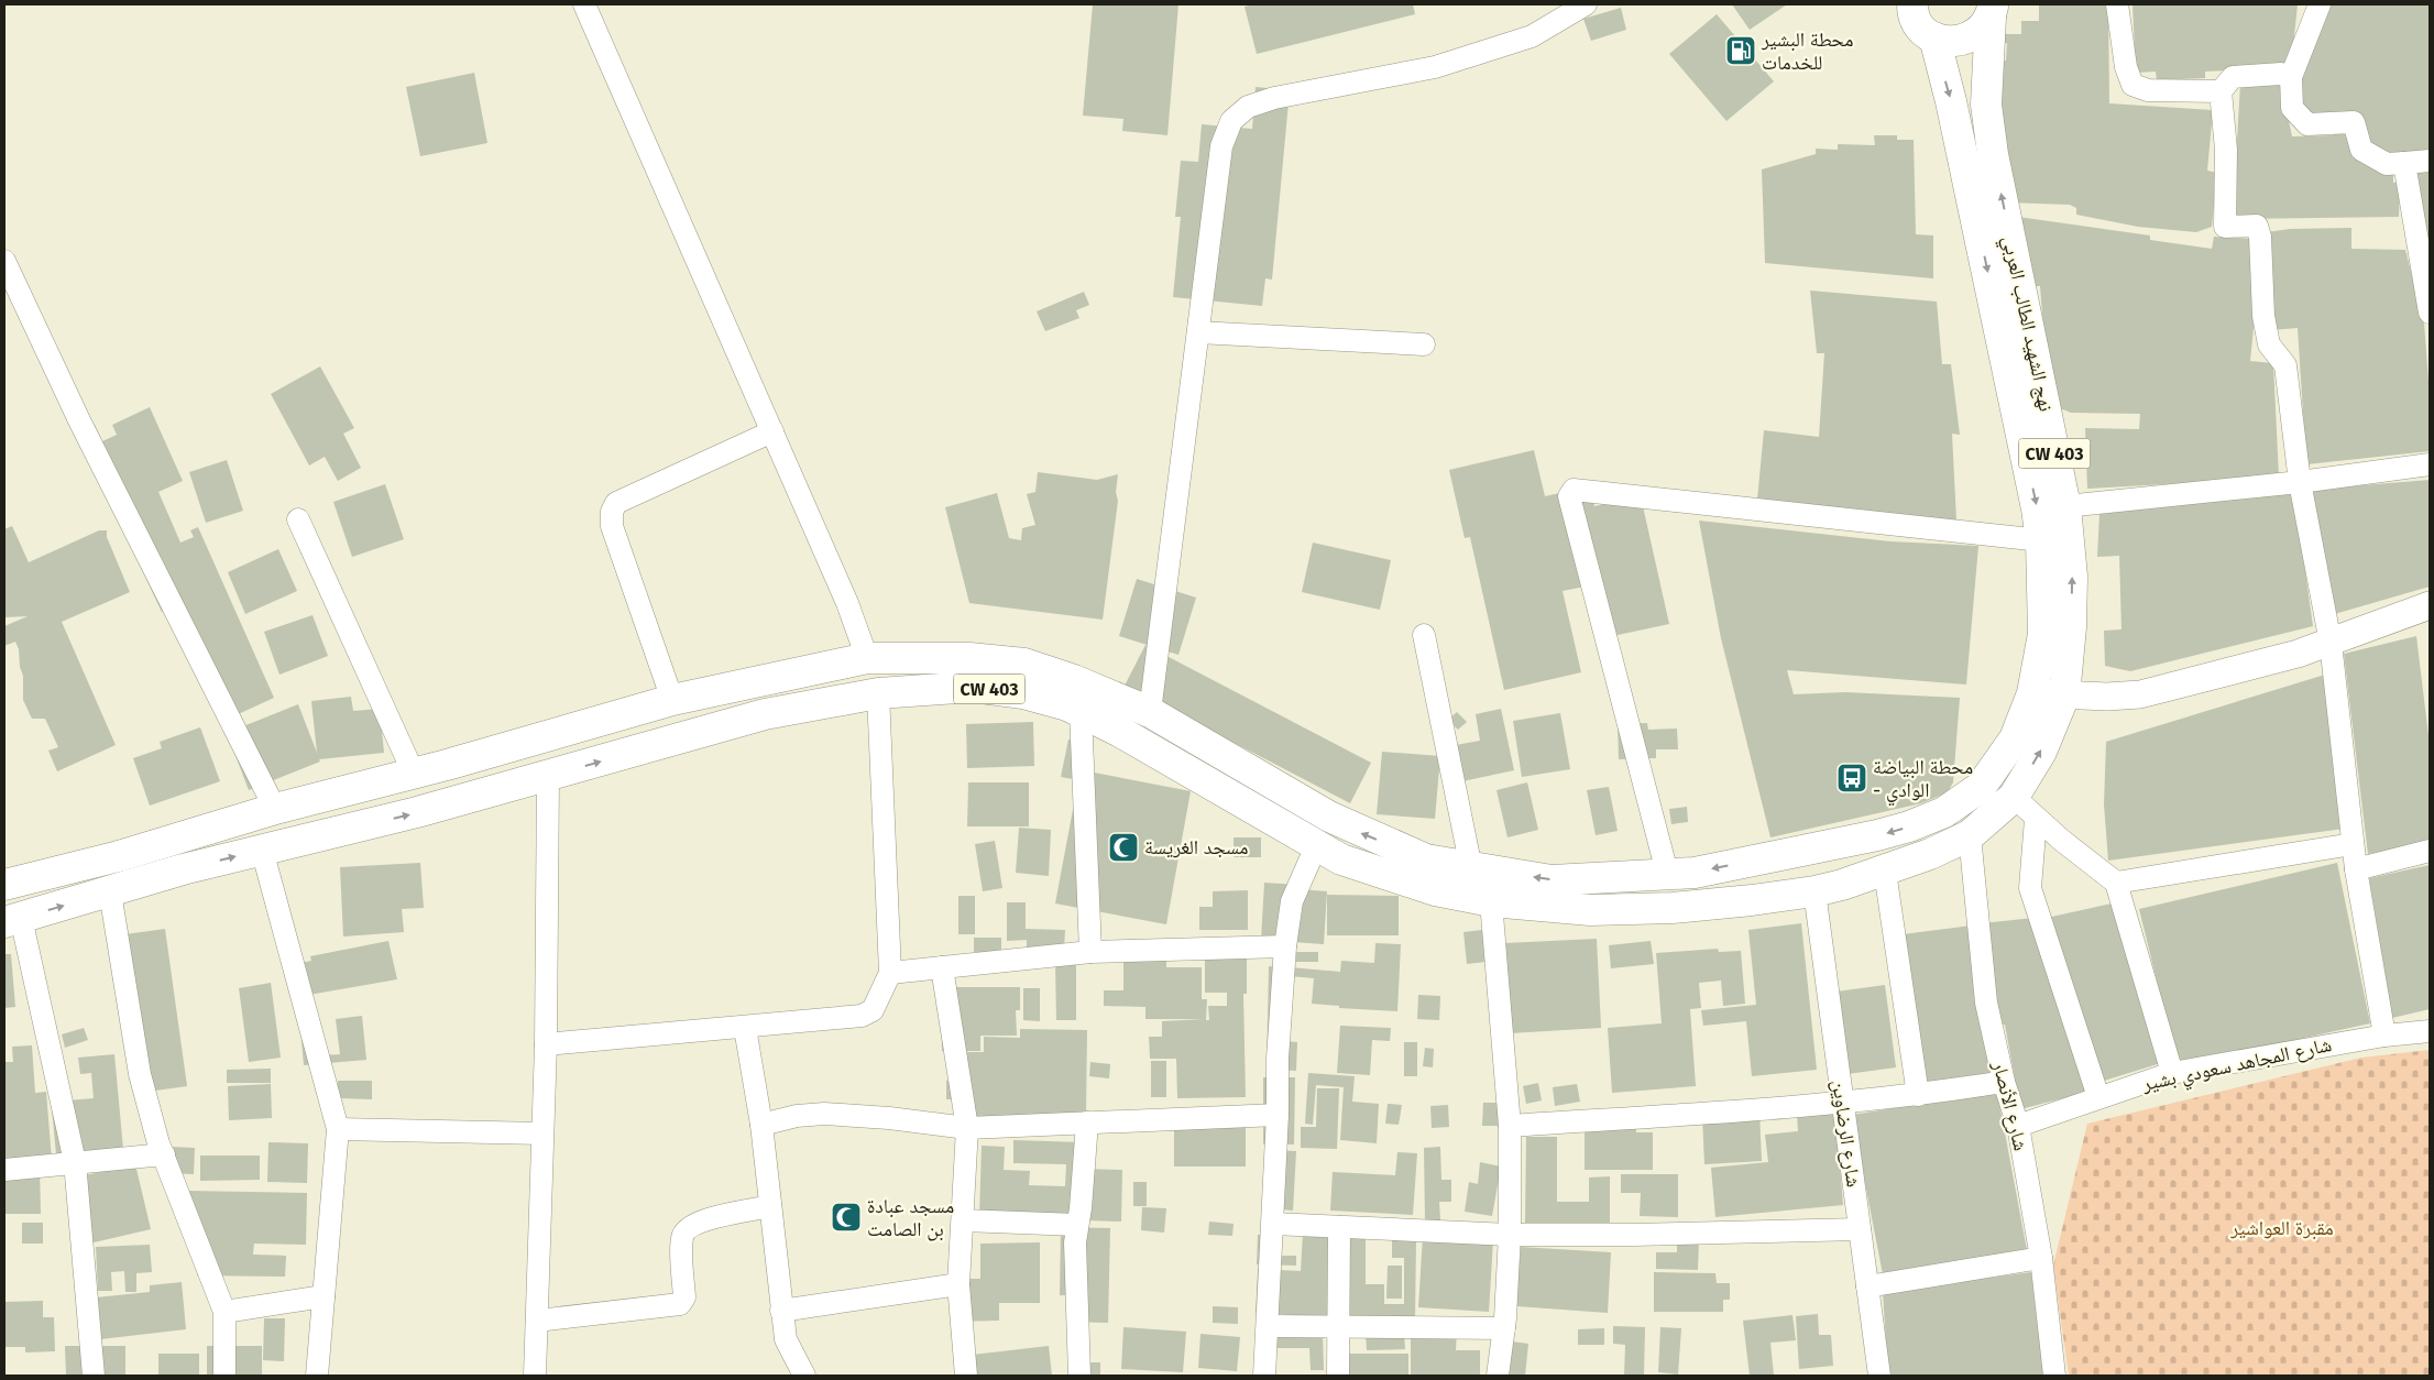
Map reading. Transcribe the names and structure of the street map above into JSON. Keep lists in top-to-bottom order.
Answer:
{
  "streets": {
    "main road": ["نهج الشهيد الطالب العربي", "CW 403"],
    "street": ["شارع المجاهد سعودي بشير", "شارع الأنصار", "شارع الرضاوين"]
  },
  "crossings": [
    ["نهج الشهيد الطالب العربي", "CW 403"],
    ["نهج الشهيد الطالب العربي", "شارع الأنصار"],
    ["CW 403", "شارع الأنصار"],
    ["CW 403", "شارع الرضاوين"],
    ["شارع المجاهد سعودي بشير", "شارع الأنصار"]
  ],
  "parks": ["مقبرة العواشير"],
  "places": {
    "fuel station": ["محطة البشير للخدمات"],
    "bus stop": ["محطة البياضة - الوادي"],
    "mosque": ["مسجد الغريسة", "مسجد عبادة بن الصامت"]
  }
}
